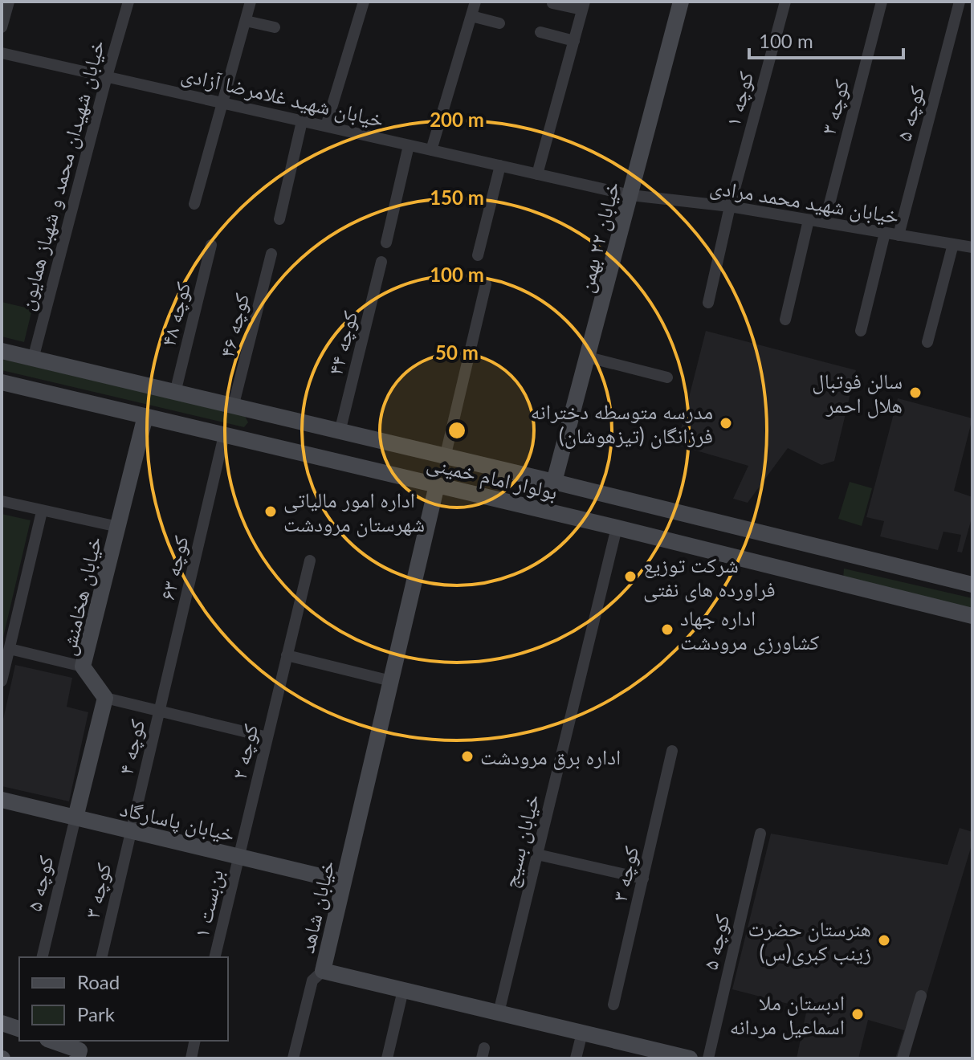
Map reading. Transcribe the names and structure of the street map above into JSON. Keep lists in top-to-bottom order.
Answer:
{
  "streets": {
    "street": [
      "خیابان شهید غلامرضا آزادی",
      "کوچه ۱",
      "کوچه ۳",
      "کوچه ۵",
      "خیابان شهیدان محمد و شهباز همایون",
      "خیابان شهید محمد مرادی",
      "خیابان ۲۲ بهمن",
      "کوچه ۴۸",
      "کوچه ۴۶",
      "کوچه ۴۴",
      "بولوار امام خمینی",
      "کوچه ۶۳",
      "خیابان هخامنش",
      "کوچه ۴",
      "کوچه ۲",
      "خیابان پاسارگاد",
      "خیابان بسیج",
      "بن‌بست ۱",
      "خیابان شاهد"
    ]
  },
  "crossings": [
    ["خیابان شهید غلامرضا آزادی", "خیابان شهیدان محمد و شهباز همایون"],
    ["خیابان شهید غلامرضا آزادی", "خیابان شهید محمد مرادی"],
    ["خیابان شهید غلامرضا آزادی", "خیابان ۲۲ بهمن"],
    ["کوچه ۱", "خیابان شهید محمد مرادی"],
    ["کوچه ۳", "خیابان شهید محمد مرادی"],
    ["کوچه ۳", "کوچه ۴"],
    ["کوچه ۳", "خیابان پاسارگاد"],
    ["کوچه ۵", "خیابان شهید محمد مرادی"],
    ["کوچه ۵", "خیابان پاسارگاد"],
    ["خیابان شهیدان محمد و شهباز همایون", "بولوار امام خمینی"],
    ["خیابان شهید محمد مرادی", "خیابان ۲۲ بهمن"],
    ["خیابان ۲۲ بهمن", "بولوار امام خمینی"],
    ["کوچه ۴۸", "بولوار امام خمینی"],
    ["کوچه ۴۶", "بولوار امام خمینی"],
    ["کوچه ۴۴", "بولوار امام خمینی"],
    ["بولوار امام خمینی", "کوچه ۶۳"],
    ["بولوار امام خمینی", "خیابان هخامنش"],
    ["بولوار امام خمینی", "خیابان بسیج"],
    ["بولوار امام خمینی", "خیابان شاهد"],
    ["کوچه ۶۳", "کوچه ۴"],
    ["کوچه ۴", "خیابان پاسارگاد"],
    ["کوچه ۲", "خیابان پاسارگاد"],
    ["کوچه ۲", "بن‌بست ۱"],
    ["خیابان پاسارگاد", "بن‌بست ۱"],
    ["خیابان پاسارگاد", "خیابان شاهد"],
    ["خیابان بسیج", "خیابان شاهد"]
  ],
  "places": [
    "سالن فوتبال هلال احمر",
    "مدرسه متوسطه دخترانه فرزانگان (تیزهوشان)",
    "اداره امور مالیاتی شهرستان مرودشت",
    "شرکت توزیع فراورده های نفتی",
    "اداره جهاد کشاورزی مرودشت",
    "اداره برق مرودشت",
    "هنرستان حضرت زینب کبری(س)",
    "ادبستان ملا اسماعیل مردانه"
  ],
  "legend": ["Road", "Park"],
  "scale_bar": "100 m",
  "rings": [
    "200 m",
    "150 m",
    "100 m",
    "50 m"
  ]
}
